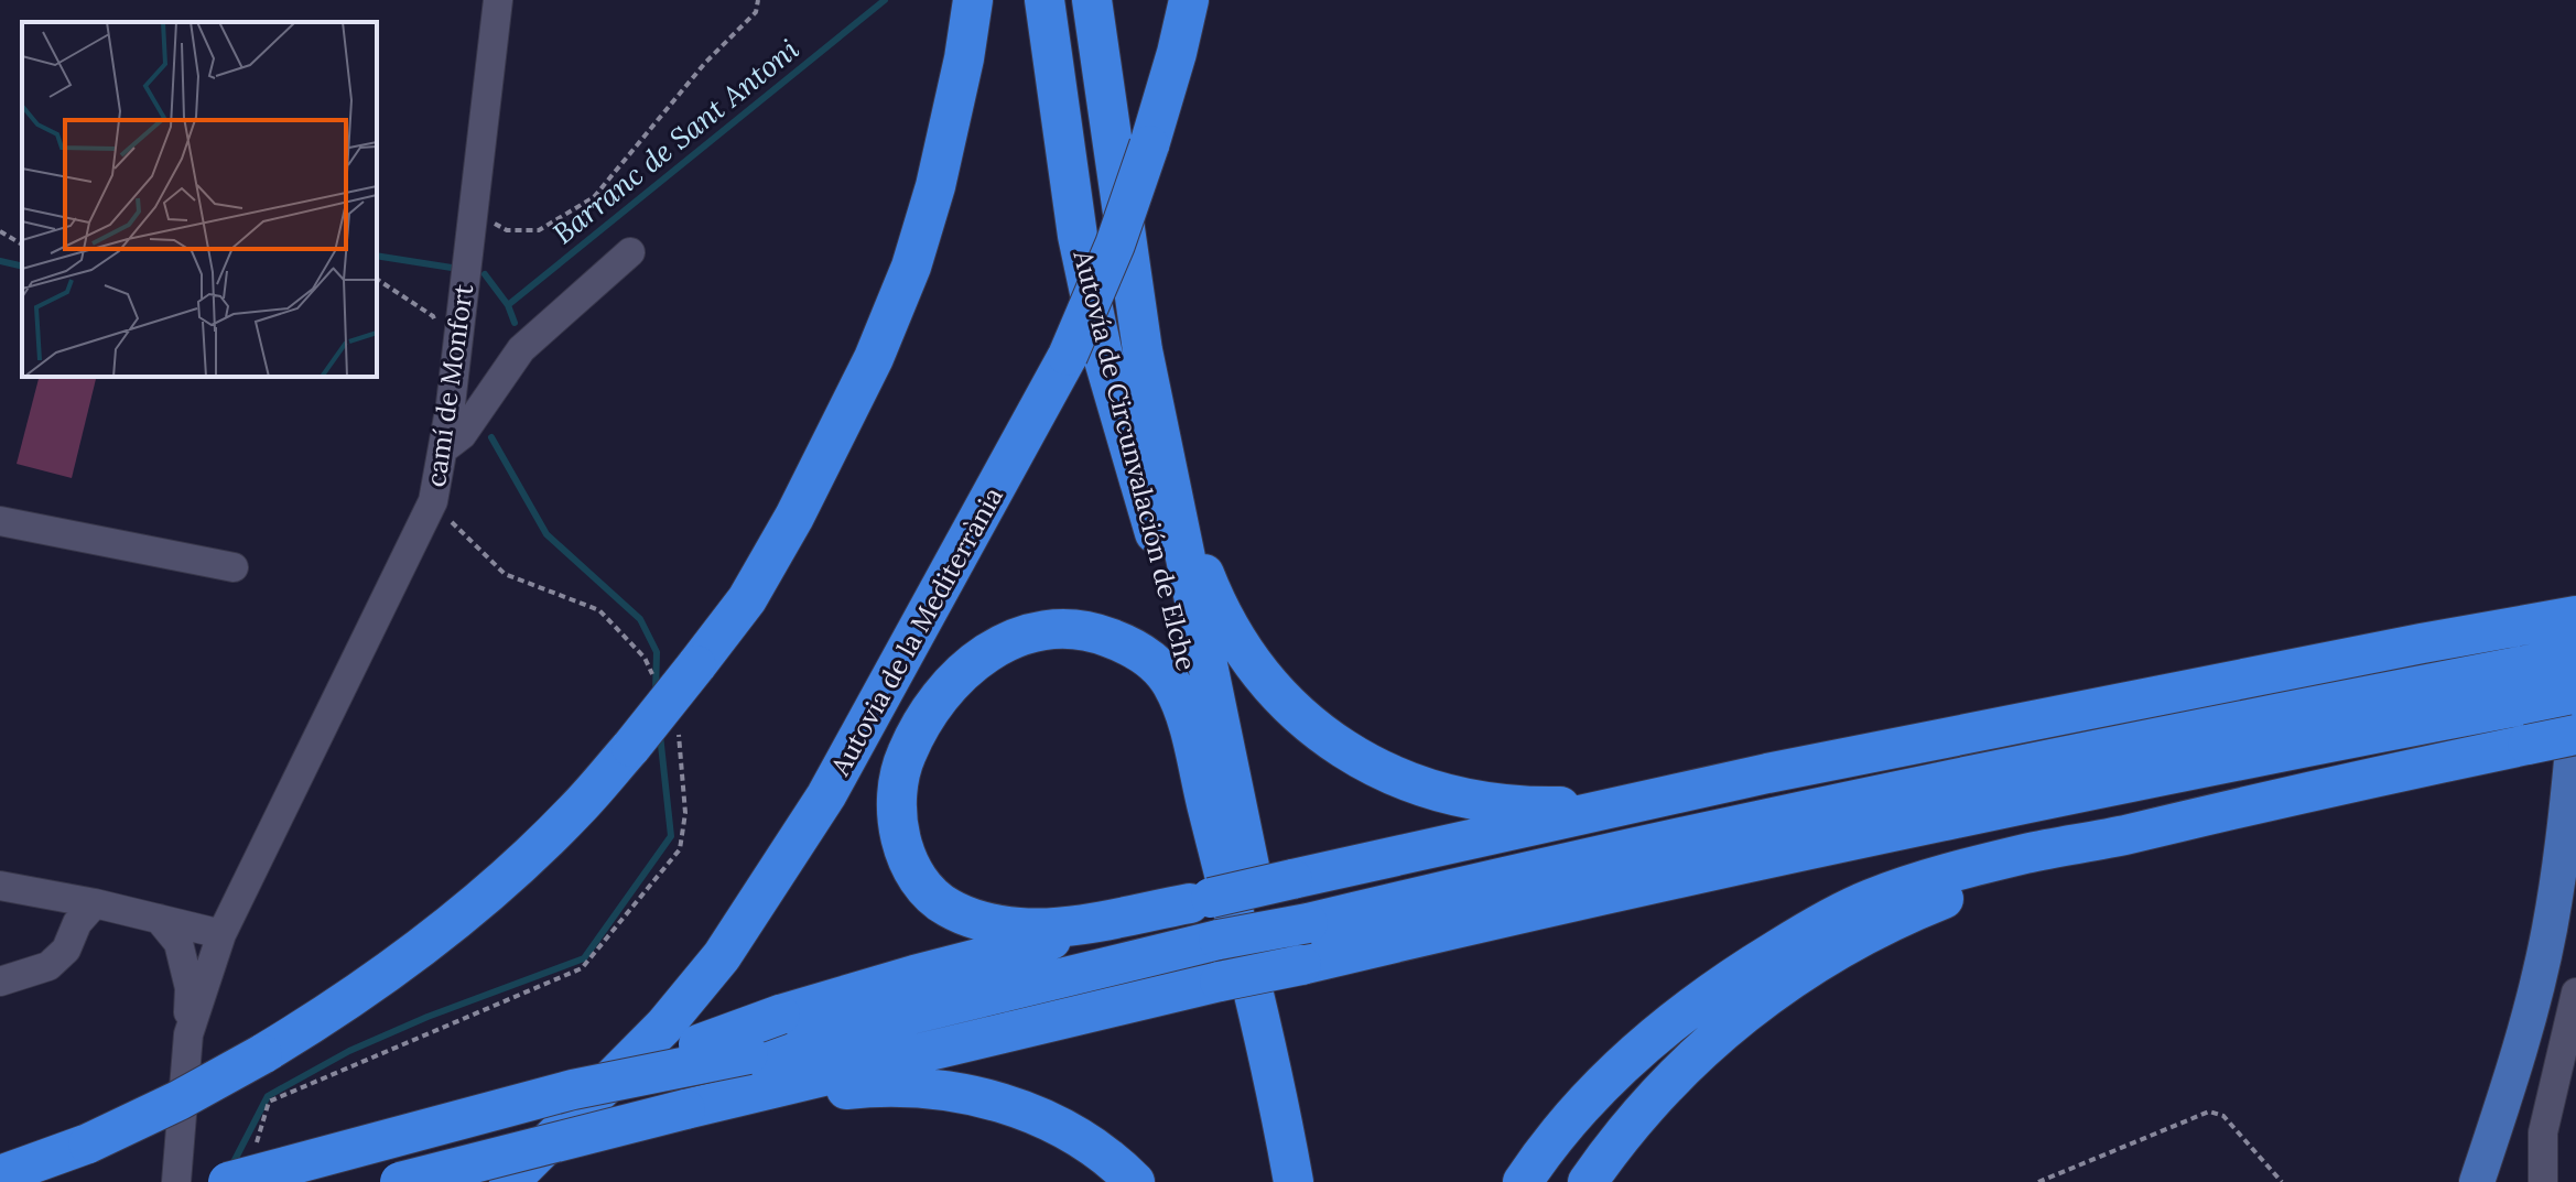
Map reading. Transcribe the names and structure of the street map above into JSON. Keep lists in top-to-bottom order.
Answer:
{
  "streets": {
    "highway": ["Autovía de Circunvalación de Elche", "Autovia de la Mediterrània"],
    "street": ["camí de Monfort"]
  },
  "water": ["Barranc de Sant Antoni"]
}
